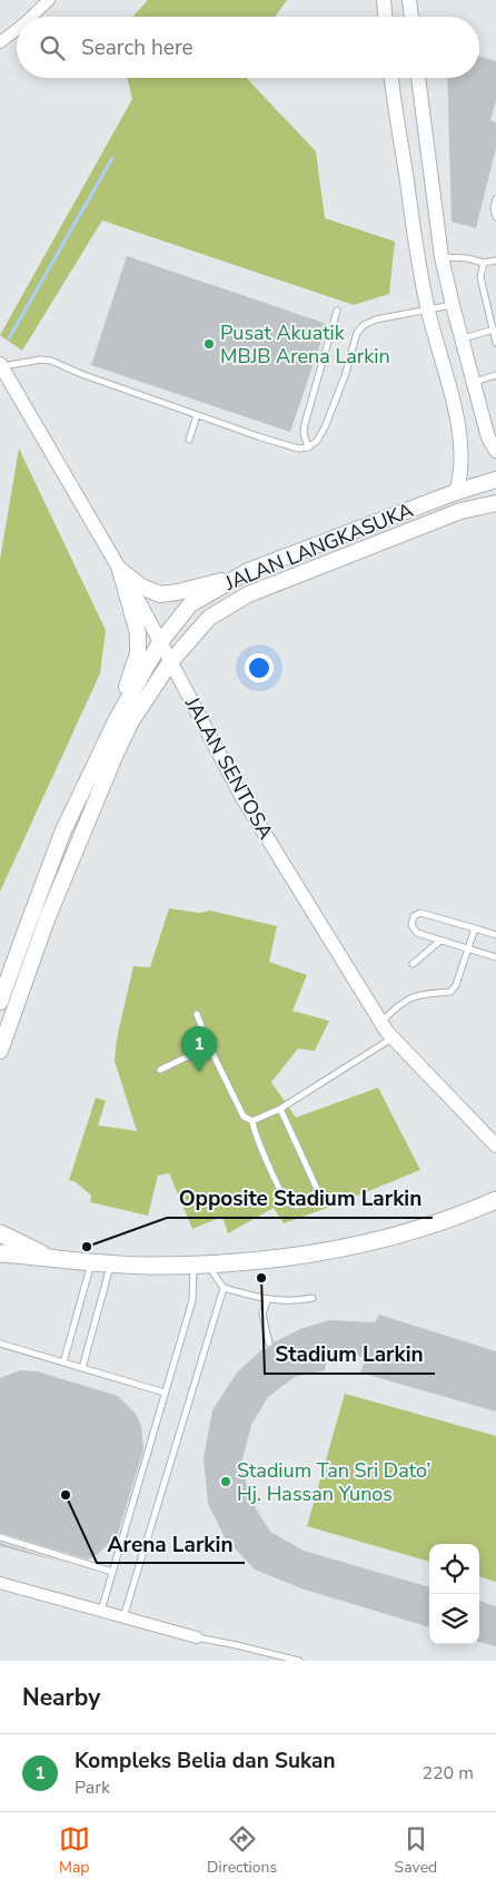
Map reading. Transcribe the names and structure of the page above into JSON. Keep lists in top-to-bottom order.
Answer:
{
  "streets": {
    "main road": ["JALAN LANGKASUKA"],
    "street": ["JALAN SENTOSA"]
  },
  "crossings": [
    ["JALAN LANGKASUKA", "JALAN SENTOSA"]
  ],
  "places": [
    "Pusat Akuatik MBJB Arena Larkin",
    "Opposite Stadium Larkin",
    "Stadium Larkin",
    "Stadium Tan Sri Dato’ Hj. Hassan Yunos",
    "Arena Larkin"
  ],
  "page": {
    "search": "Search here",
    "pins": "1",
    "heading": "Nearby",
    "list": [
      {
        "mark": "1",
        "name": "Kompleks Belia dan Sukan",
        "note": "Park",
        "value": "220 m"
      }
    ],
    "nav": ["Map", "Directions", "Saved"]
  }
}
